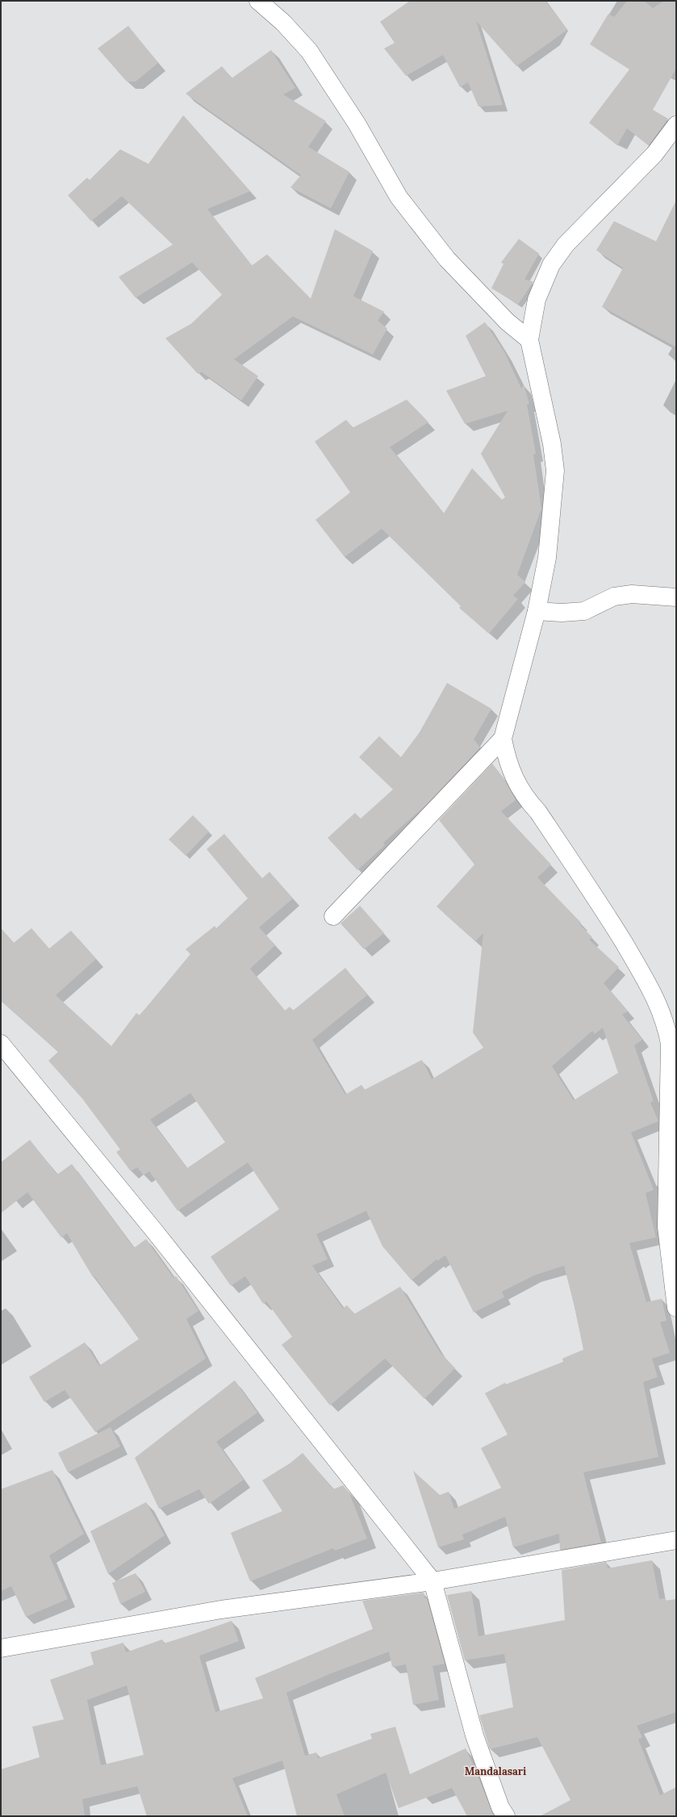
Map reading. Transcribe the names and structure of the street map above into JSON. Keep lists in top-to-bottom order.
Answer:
{
  "districts": ["Mandalasari"]
}
